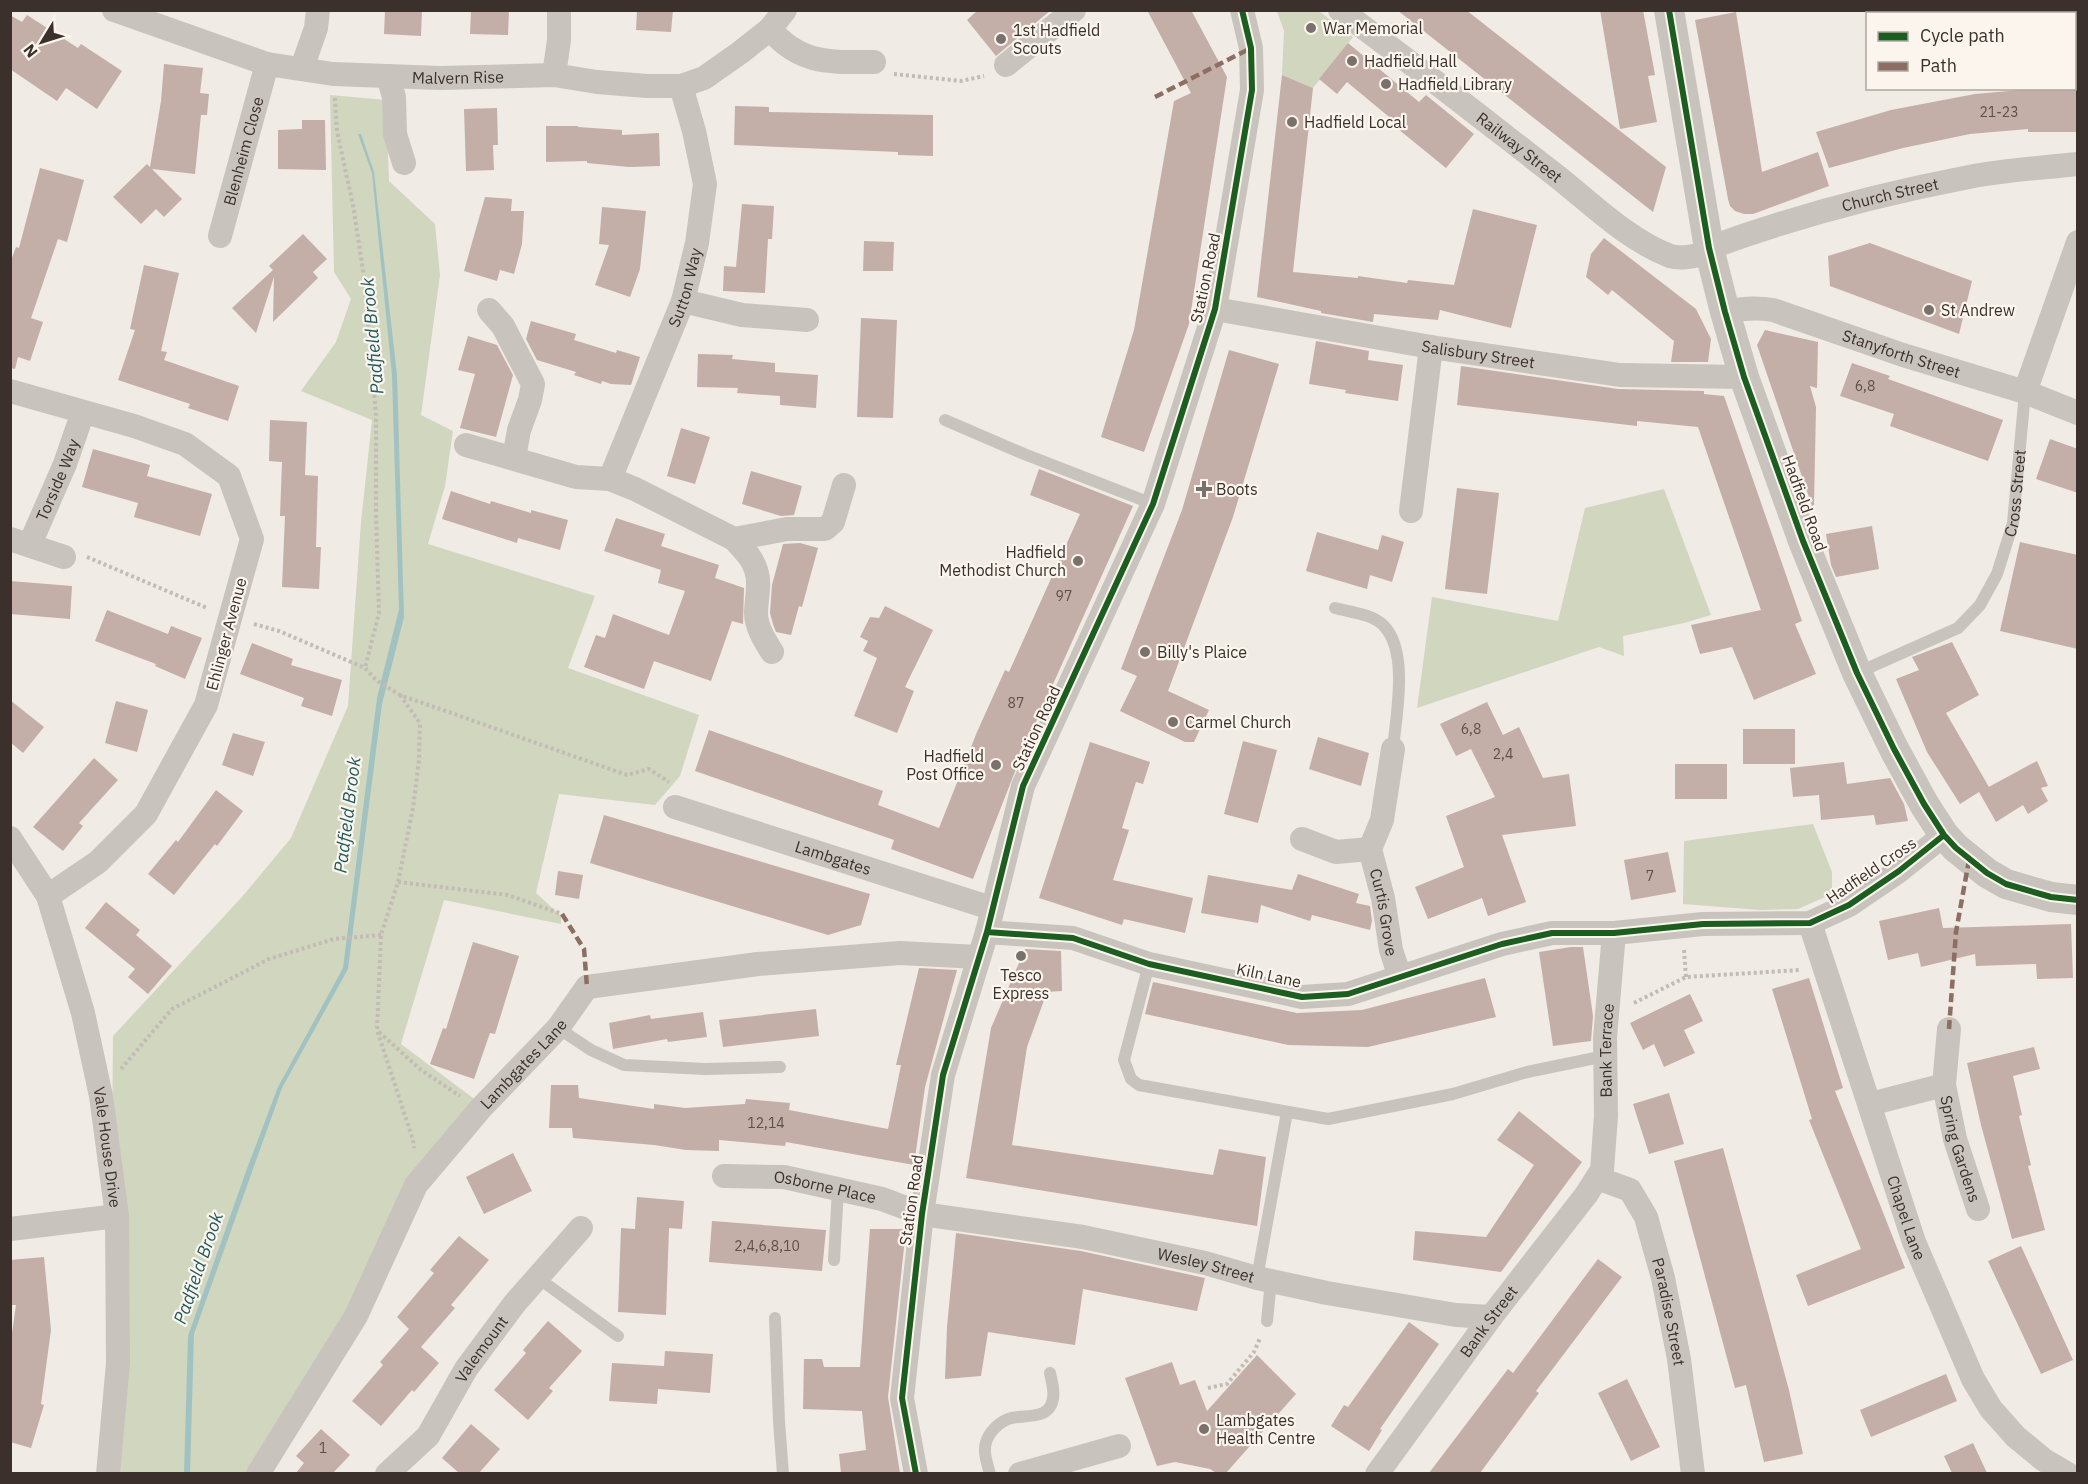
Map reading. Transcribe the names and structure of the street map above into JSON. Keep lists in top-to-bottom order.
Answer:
{
  "streets": {
    "street": [
      "Malvern Rise",
      "Railway Street",
      "Blenheim Close",
      "Church Street",
      "Station Road",
      "Sutton Way",
      "Stanyforth Street",
      "Salisbury Street",
      "Torside Way",
      "Cross Street",
      "Hadfield Road",
      "Ehlinger Avenue",
      "Lambgates",
      "Hadfield Cross",
      "Curtis Grove",
      "Kiln Lane",
      "Bank Terrace",
      "Lambgates Lane",
      "Vale House Drive",
      "Spring Gardens",
      "Osborne Place",
      "Chapel Lane",
      "Wesley Street",
      "Paradise Street",
      "Bank Street",
      "Valemount"
    ]
  },
  "crossings": [
    ["Malvern Rise", "Blenheim Close"],
    ["Malvern Rise", "Sutton Way"],
    ["Railway Street", "Church Street"],
    ["Railway Street", "Hadfield Road"],
    ["Church Street", "Hadfield Road"],
    ["Station Road", "Salisbury Street"],
    ["Station Road", "Lambgates"],
    ["Station Road", "Kiln Lane"],
    ["Station Road", "Lambgates Lane"],
    ["Station Road", "Osborne Place"],
    ["Station Road", "Wesley Street"],
    ["Stanyforth Street", "Cross Street"],
    ["Stanyforth Street", "Hadfield Road"],
    ["Salisbury Street", "Hadfield Road"],
    ["Torside Way", "Ehlinger Avenue"],
    ["Cross Street", "Hadfield Road"],
    ["Hadfield Road", "Hadfield Cross"],
    ["Ehlinger Avenue", "Vale House Drive"],
    ["Hadfield Cross", "Kiln Lane"],
    ["Hadfield Cross", "Chapel Lane"],
    ["Curtis Grove", "Kiln Lane"],
    ["Kiln Lane", "Bank Terrace"],
    ["Kiln Lane", "Chapel Lane"],
    ["Bank Terrace", "Paradise Street"],
    ["Bank Terrace", "Bank Street"],
    ["Spring Gardens", "Chapel Lane"],
    ["Osborne Place", "Wesley Street"],
    ["Wesley Street", "Bank Street"],
    ["Paradise Street", "Bank Street"]
  ],
  "water": ["Padfield Brook"],
  "places": {
    "other": [
      "War Memorial",
      "1st Hadfield Scouts",
      "Hadfield Hall",
      "Hadfield Library",
      "Hadfield Local",
      "St Andrew",
      "Hadfield Methodist Church",
      "Billy's Plaice",
      "Carmel Church",
      "Hadfield Post Office",
      "Tesco Express",
      "Lambgates Health Centre"
    ],
    "health": ["Boots"]
  },
  "house_numbers": [
    "21-23",
    "6,8",
    "97",
    "87",
    "6,8",
    "2,4",
    "7",
    "12,14",
    "2,4,6,8,10",
    "1"
  ],
  "legend": ["Cycle path", "Path"],
  "north": "bottom left"
}
